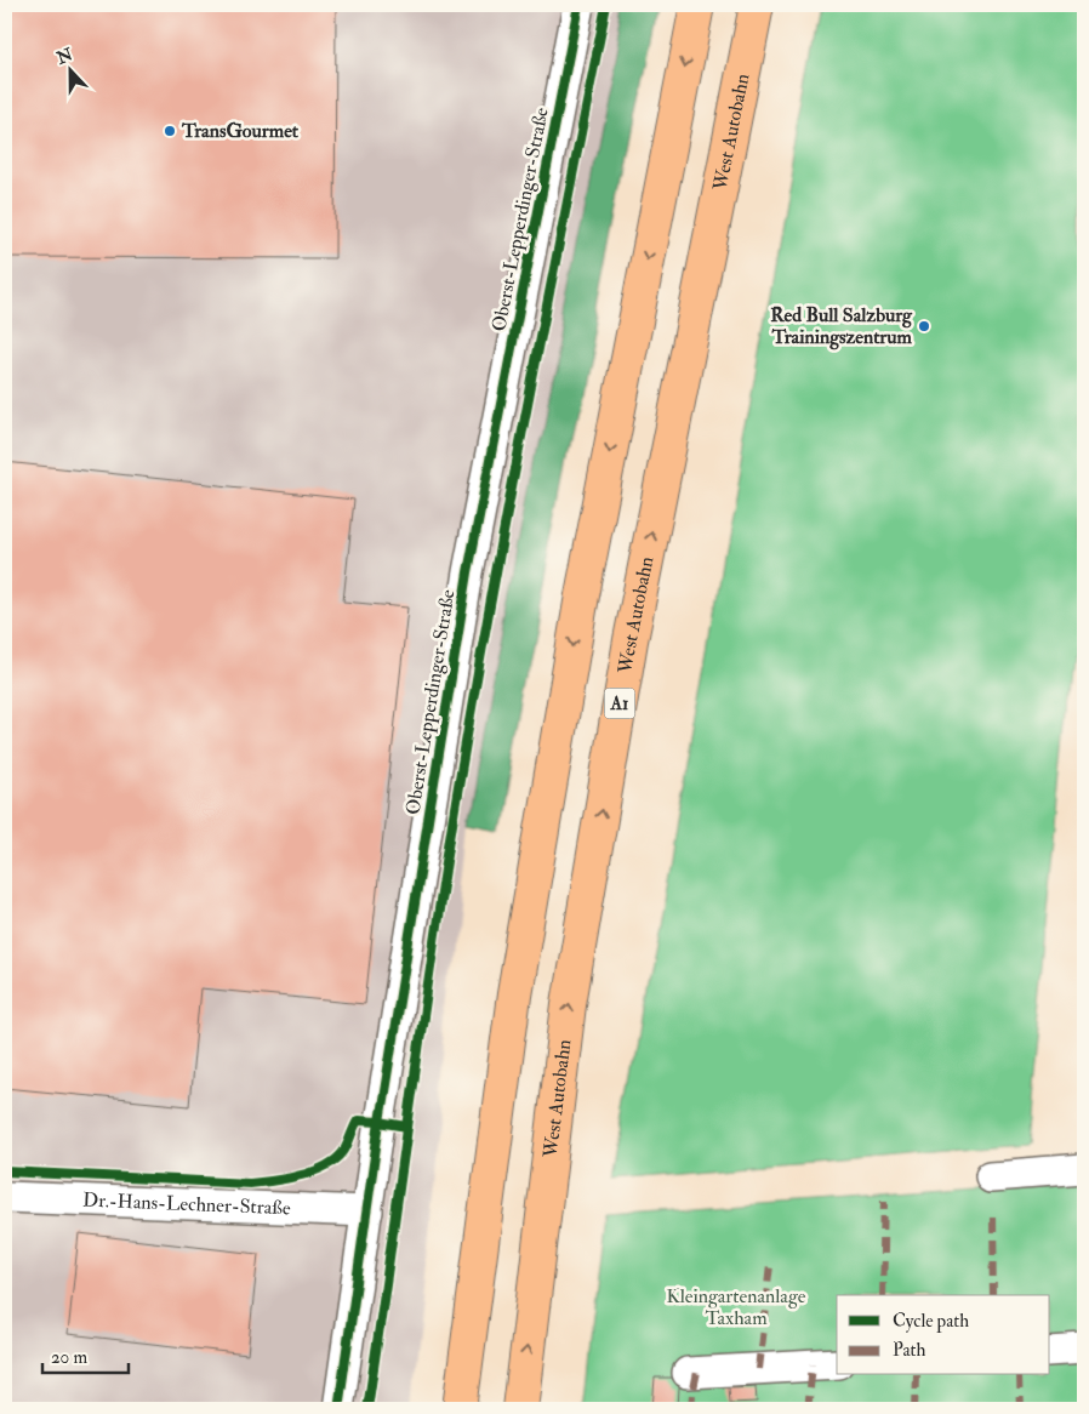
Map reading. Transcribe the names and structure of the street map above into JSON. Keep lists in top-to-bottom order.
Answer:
{
  "streets": {
    "highway": ["West Autobahn", "A1"],
    "street": ["Oberst-Lepperdinger-Straße", "Dr.-Hans-Lechner-Straße"]
  },
  "crossings": [
    ["Oberst-Lepperdinger-Straße", "Dr.-Hans-Lechner-Straße"]
  ],
  "parks": ["Kleingartenanlage Taxham"],
  "places": ["TransGourmet", "Red Bull Salzburg Trainingszentrum"],
  "legend": ["Cycle path", "Path"],
  "scale_bar": "20 m",
  "north": "top"
}
